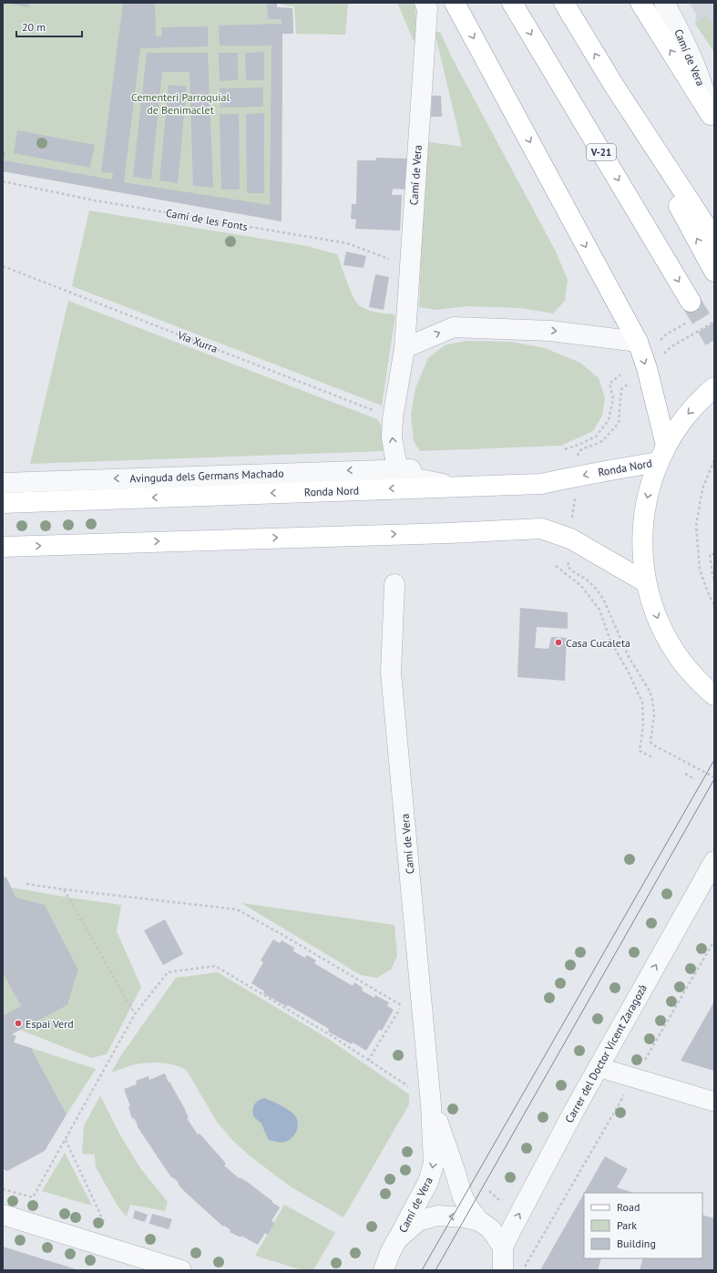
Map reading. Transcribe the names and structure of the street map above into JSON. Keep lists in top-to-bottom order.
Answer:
{
  "streets": {
    "main road": ["V-21", "Ronda Nord"],
    "street": ["Camí de Vera", "Avinguda dels Germans Machado", "Carrer del Doctor Vicent Zaragozà"],
    "path": ["Camí de les Fonts", "Vía Xurra"]
  },
  "crossings": [
    ["Camí de Vera", "Camí de les Fonts"],
    ["Camí de Vera", "Vía Xurra"],
    ["Camí de Vera", "Avinguda dels Germans Machado"]
  ],
  "one_way": ["Avinguda dels Germans Machado", "Carrer del Doctor Vicent Zaragozà"],
  "parks": ["Cementeri Parroquial de Benimaclet"],
  "places": ["Casa Cucaleta", "Espai Verd"],
  "legend": ["Road", "Park", "Building"],
  "scale_bar": "20 m"
}
